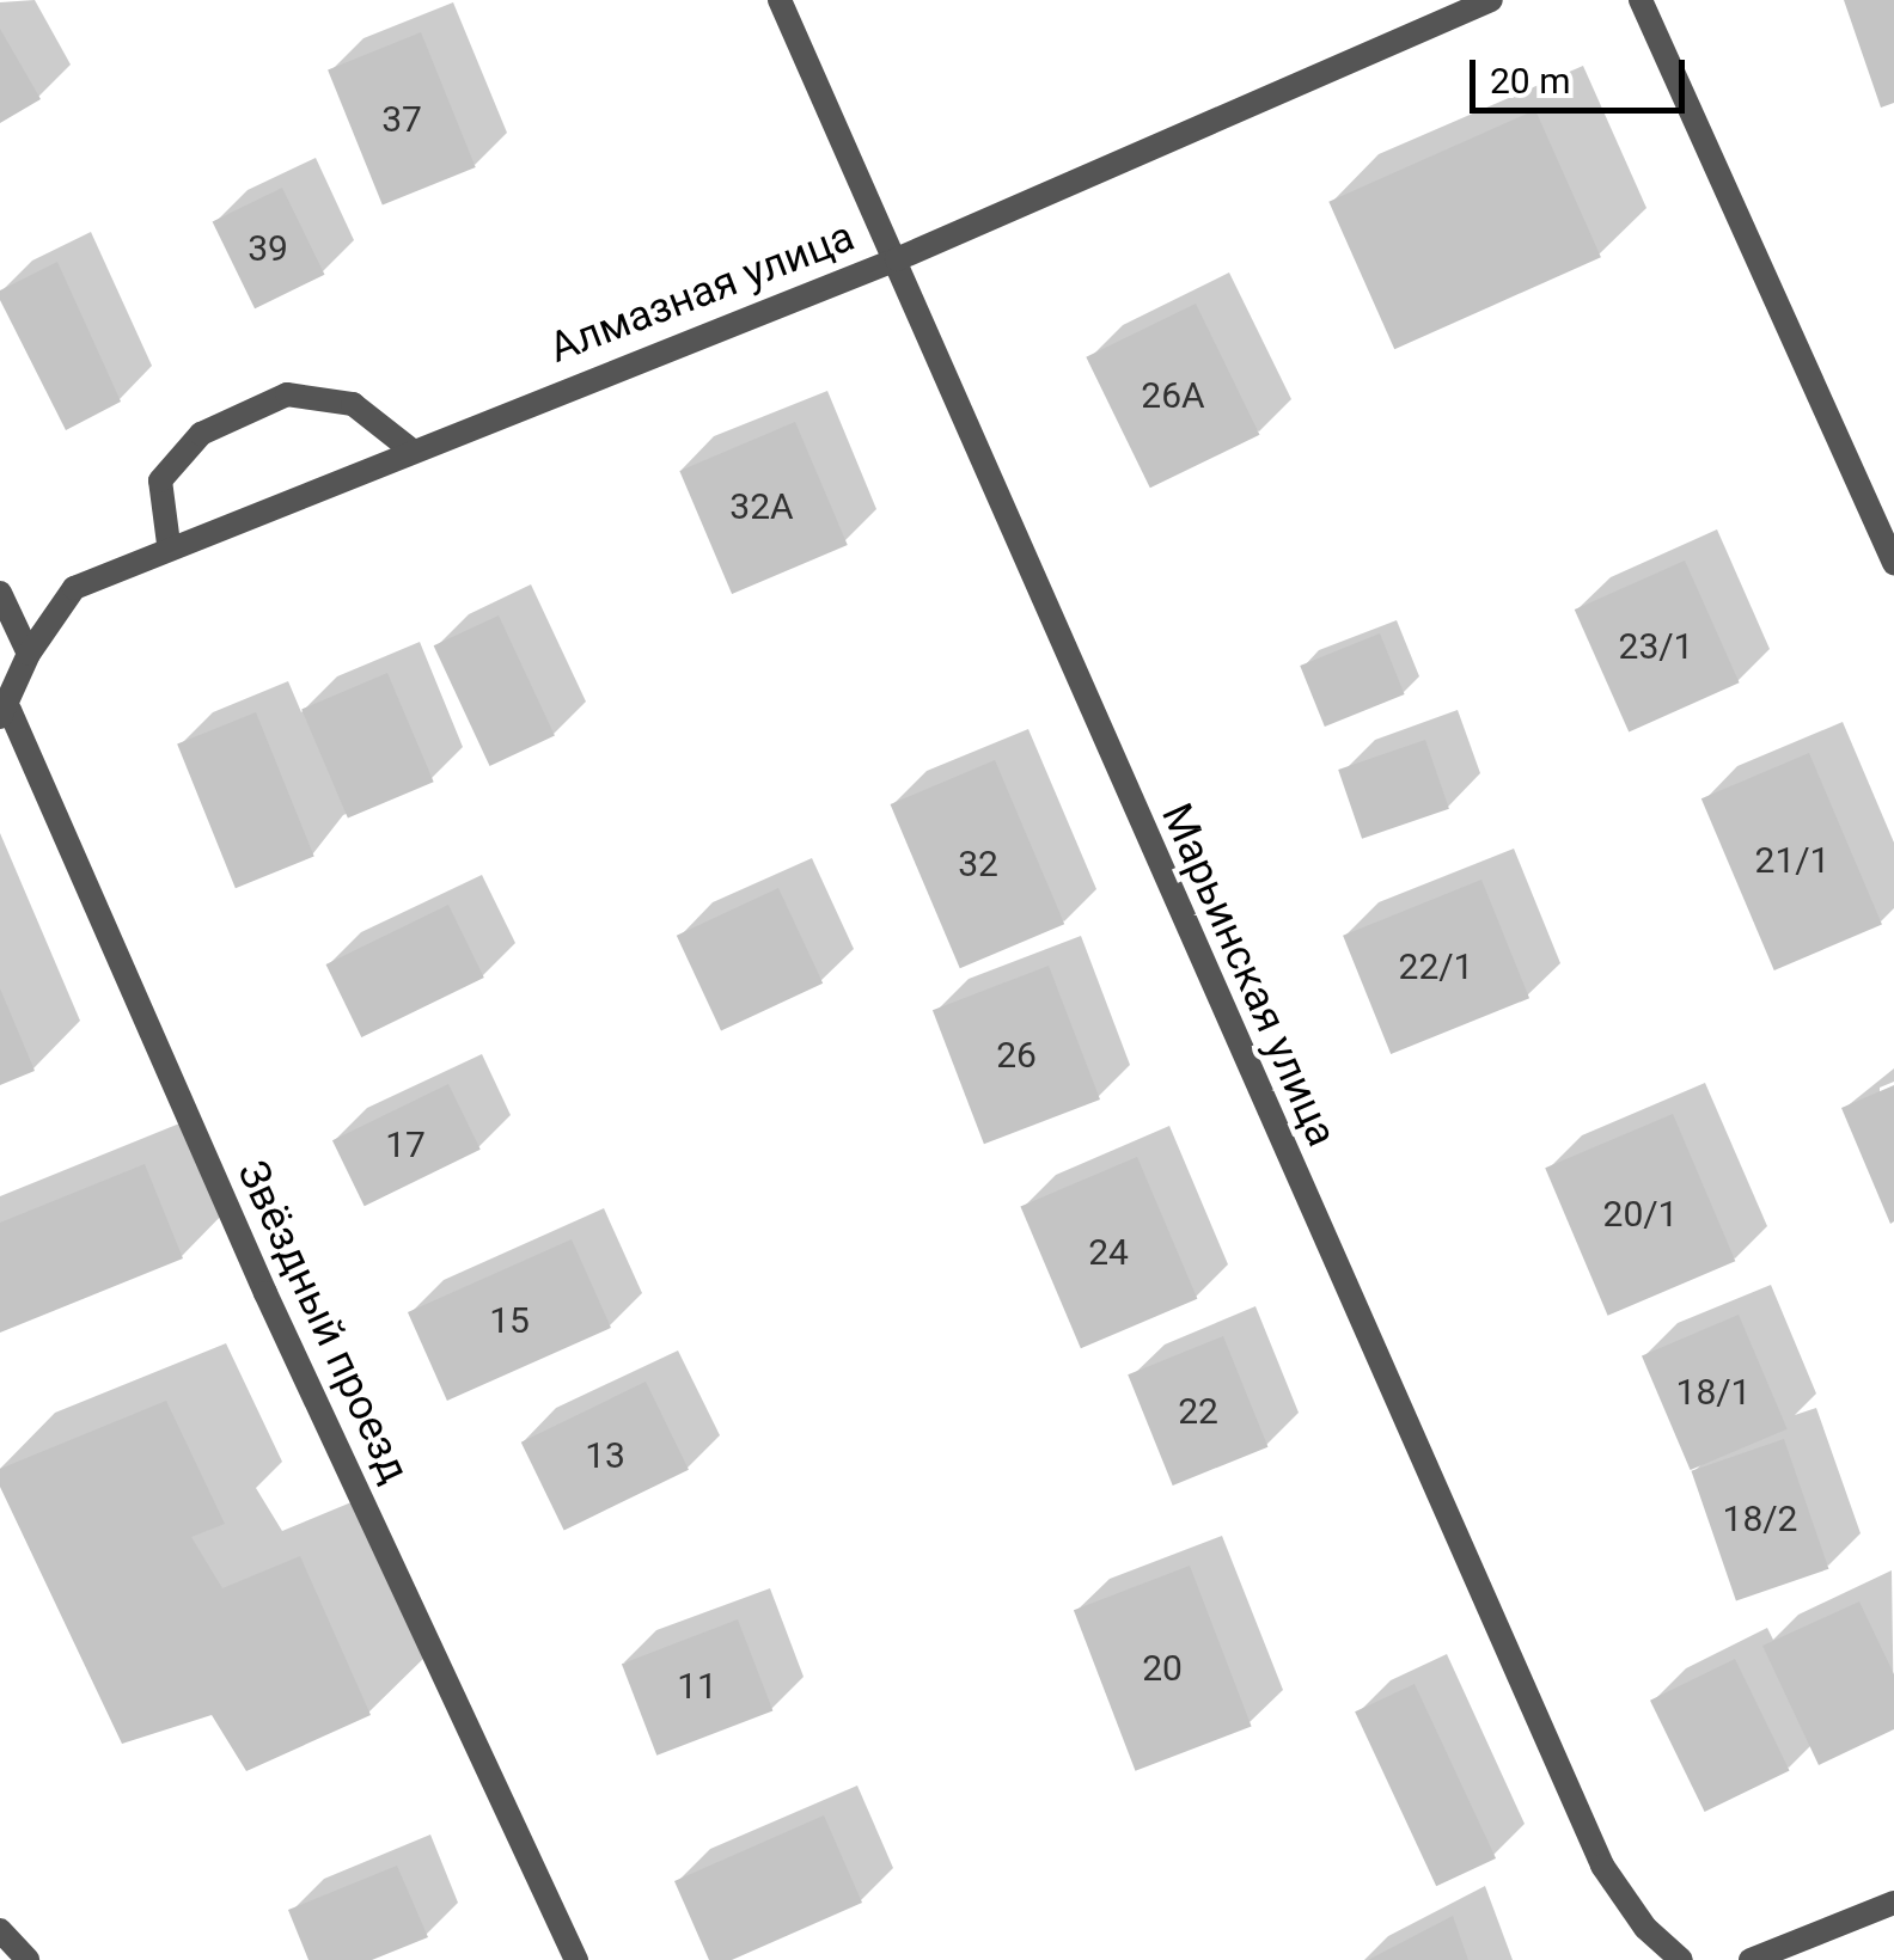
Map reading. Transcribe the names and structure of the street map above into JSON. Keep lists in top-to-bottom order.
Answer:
{
  "streets": {
    "street": ["Алмазная улица", "Марьинская улица", "Звёздный проезд"]
  },
  "crossings": [
    ["Алмазная улица", "Марьинская улица"],
    ["Алмазная улица", "Звёздный проезд"]
  ],
  "house_numbers": [
    "37",
    "39",
    "26А",
    "32А",
    "23/1",
    "21/1",
    "32",
    "22/1",
    "26",
    "17",
    "20/1",
    "24",
    "15",
    "18/1",
    "22",
    "13",
    "18/2",
    "20",
    "11"
  ],
  "scale_bar": "20 m"
}
